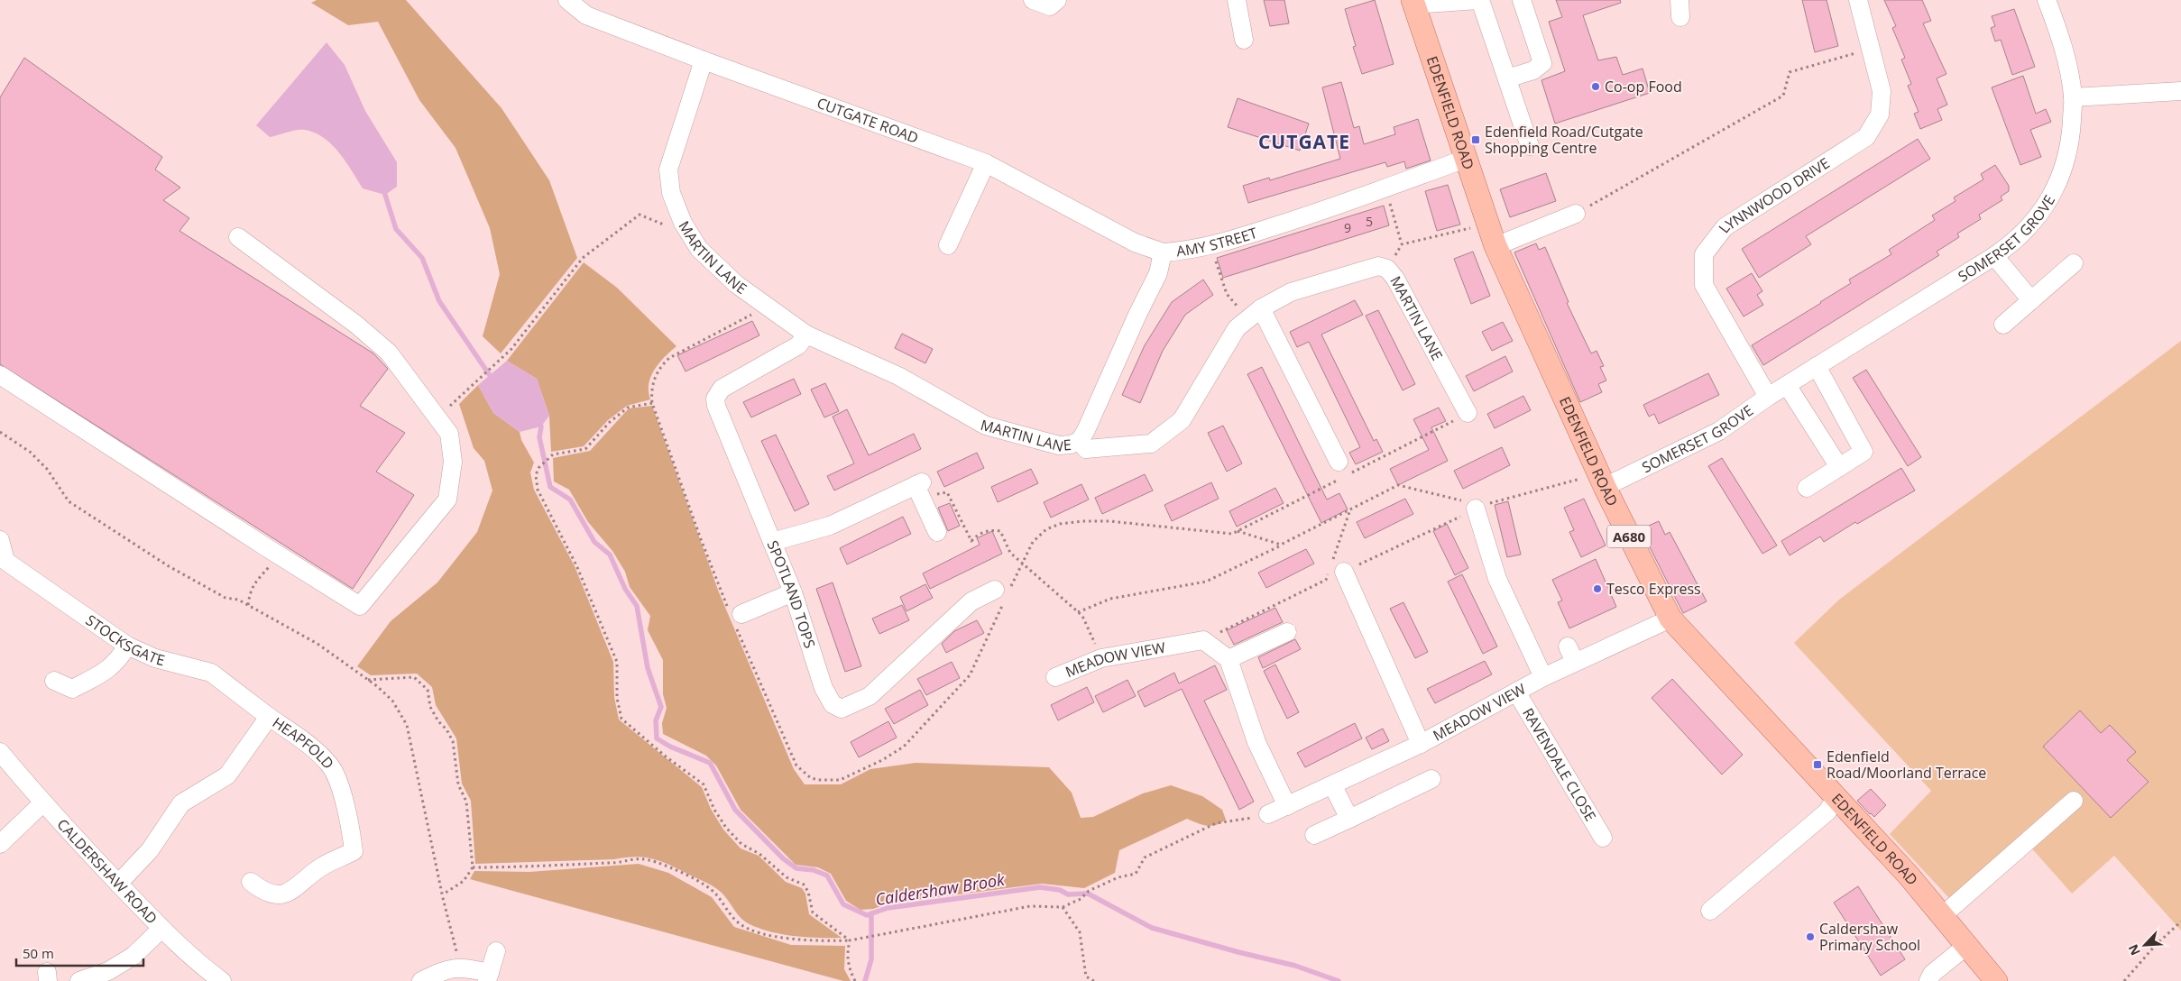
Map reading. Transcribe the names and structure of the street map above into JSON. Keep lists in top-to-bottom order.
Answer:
{
  "streets": {
    "main road": ["EDENFIELD ROAD", "A680"],
    "street": [
      "CUTGATE ROAD",
      "LYNNWOOD DRIVE",
      "SOMERSET GROVE",
      "AMY STREET",
      "MARTIN LANE",
      "SPOTLAND TOPS",
      "STOCKSGATE",
      "MEADOW VIEW",
      "HEAPFOLD",
      "RAVENDALE CLOSE",
      "CALDERSHAW ROAD"
    ]
  },
  "crossings": [
    ["EDENFIELD ROAD", "SOMERSET GROVE"],
    ["EDENFIELD ROAD", "AMY STREET"],
    ["EDENFIELD ROAD", "MEADOW VIEW"],
    ["CUTGATE ROAD", "AMY STREET"],
    ["CUTGATE ROAD", "MARTIN LANE"],
    ["LYNNWOOD DRIVE", "SOMERSET GROVE"],
    ["AMY STREET", "MARTIN LANE"],
    ["MARTIN LANE", "SPOTLAND TOPS"],
    ["STOCKSGATE", "HEAPFOLD"],
    ["MEADOW VIEW", "RAVENDALE CLOSE"],
    ["HEAPFOLD", "CALDERSHAW ROAD"]
  ],
  "districts": ["CUTGATE"],
  "water": ["Caldershaw Brook"],
  "places": {
    "other": ["Co-op Food", "Tesco Express", "Caldershaw Primary School"],
    "transit": ["Edenfield Road/Cutgate Shopping Centre", "Edenfield Road/Moorland Terrace"]
  },
  "house_numbers": ["5", "9"],
  "scale_bar": "50 m",
  "north": "bottom left"
}
